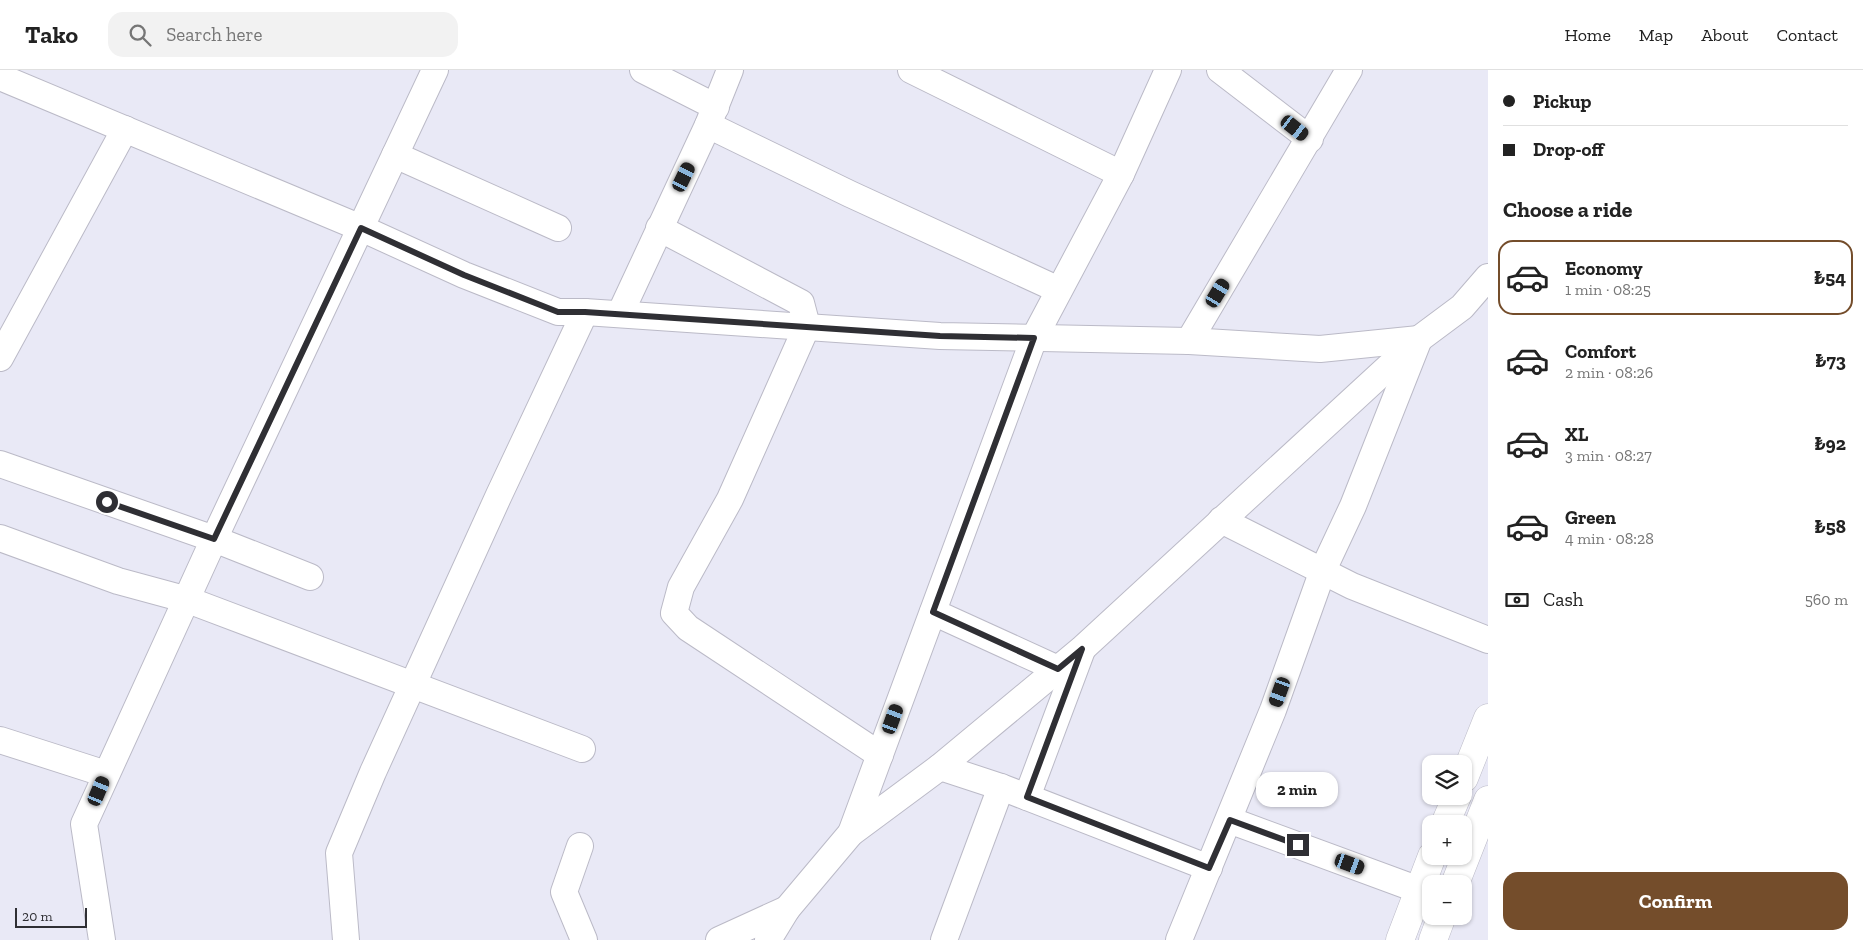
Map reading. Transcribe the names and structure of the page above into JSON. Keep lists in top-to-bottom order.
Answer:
{
  "scale_bar": "20 m",
  "page": {
    "header": "Tako",
    "search": "Search here",
    "nav": [
      "Home",
      "Map",
      "About",
      "Contact"
    ],
    "banner": ["Pickup", "Drop-off"],
    "heading": "Choose a ride",
    "list": [
      {
        "name": "Economy",
        "note": "1 min · 08:25",
        "value": "₺54"
      },
      {
        "name": "Comfort",
        "note": "2 min · 08:26",
        "value": "₺73"
      },
      {
        "name": "XL",
        "note": "3 min · 08:27",
        "value": "₺92"
      },
      {
        "name": "Green",
        "note": "4 min · 08:28",
        "value": "₺58"
      }
    ],
    "pay": ["Cash", "560 m"],
    "map_buttons": ["+", "−"],
    "bubble": "2 min",
    "buttons": "Confirm",
    "scale": "20 m"
  }
}
